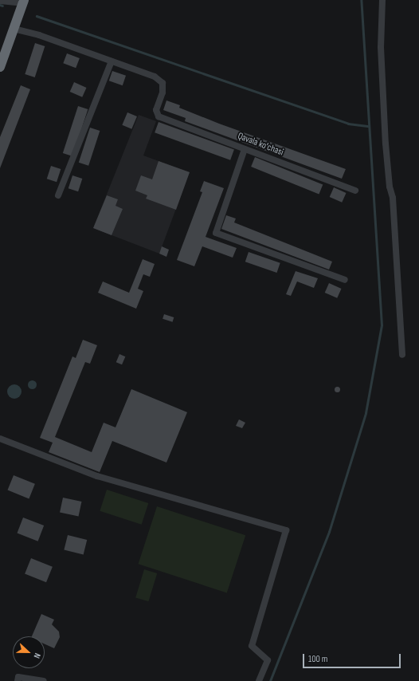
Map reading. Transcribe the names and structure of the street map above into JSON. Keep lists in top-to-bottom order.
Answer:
{
  "streets": {
    "street": ["Qavala ko'chasi"]
  },
  "scale_bar": "100 m",
  "north": "right"
}
